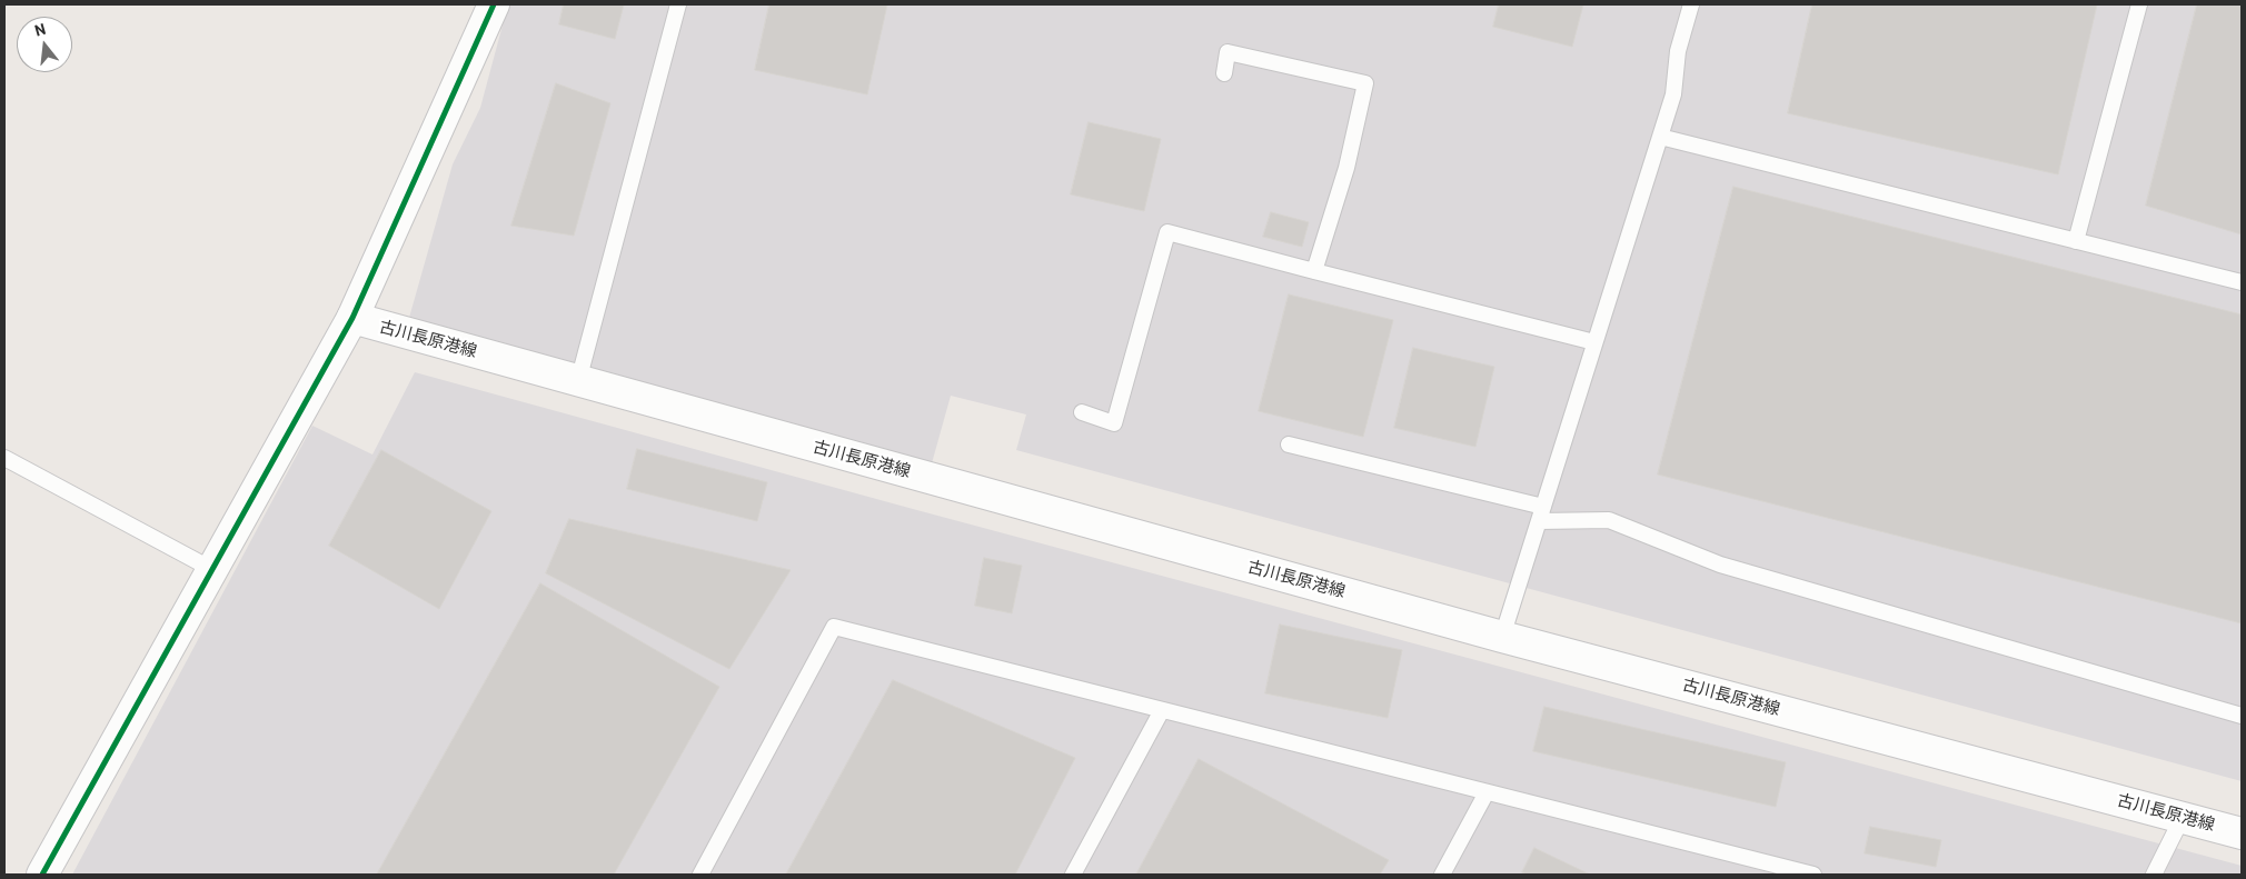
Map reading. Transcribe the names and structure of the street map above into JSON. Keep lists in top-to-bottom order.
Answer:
{
  "streets": {
    "main road": ["古川長原港線"]
  },
  "north": "top"
}
